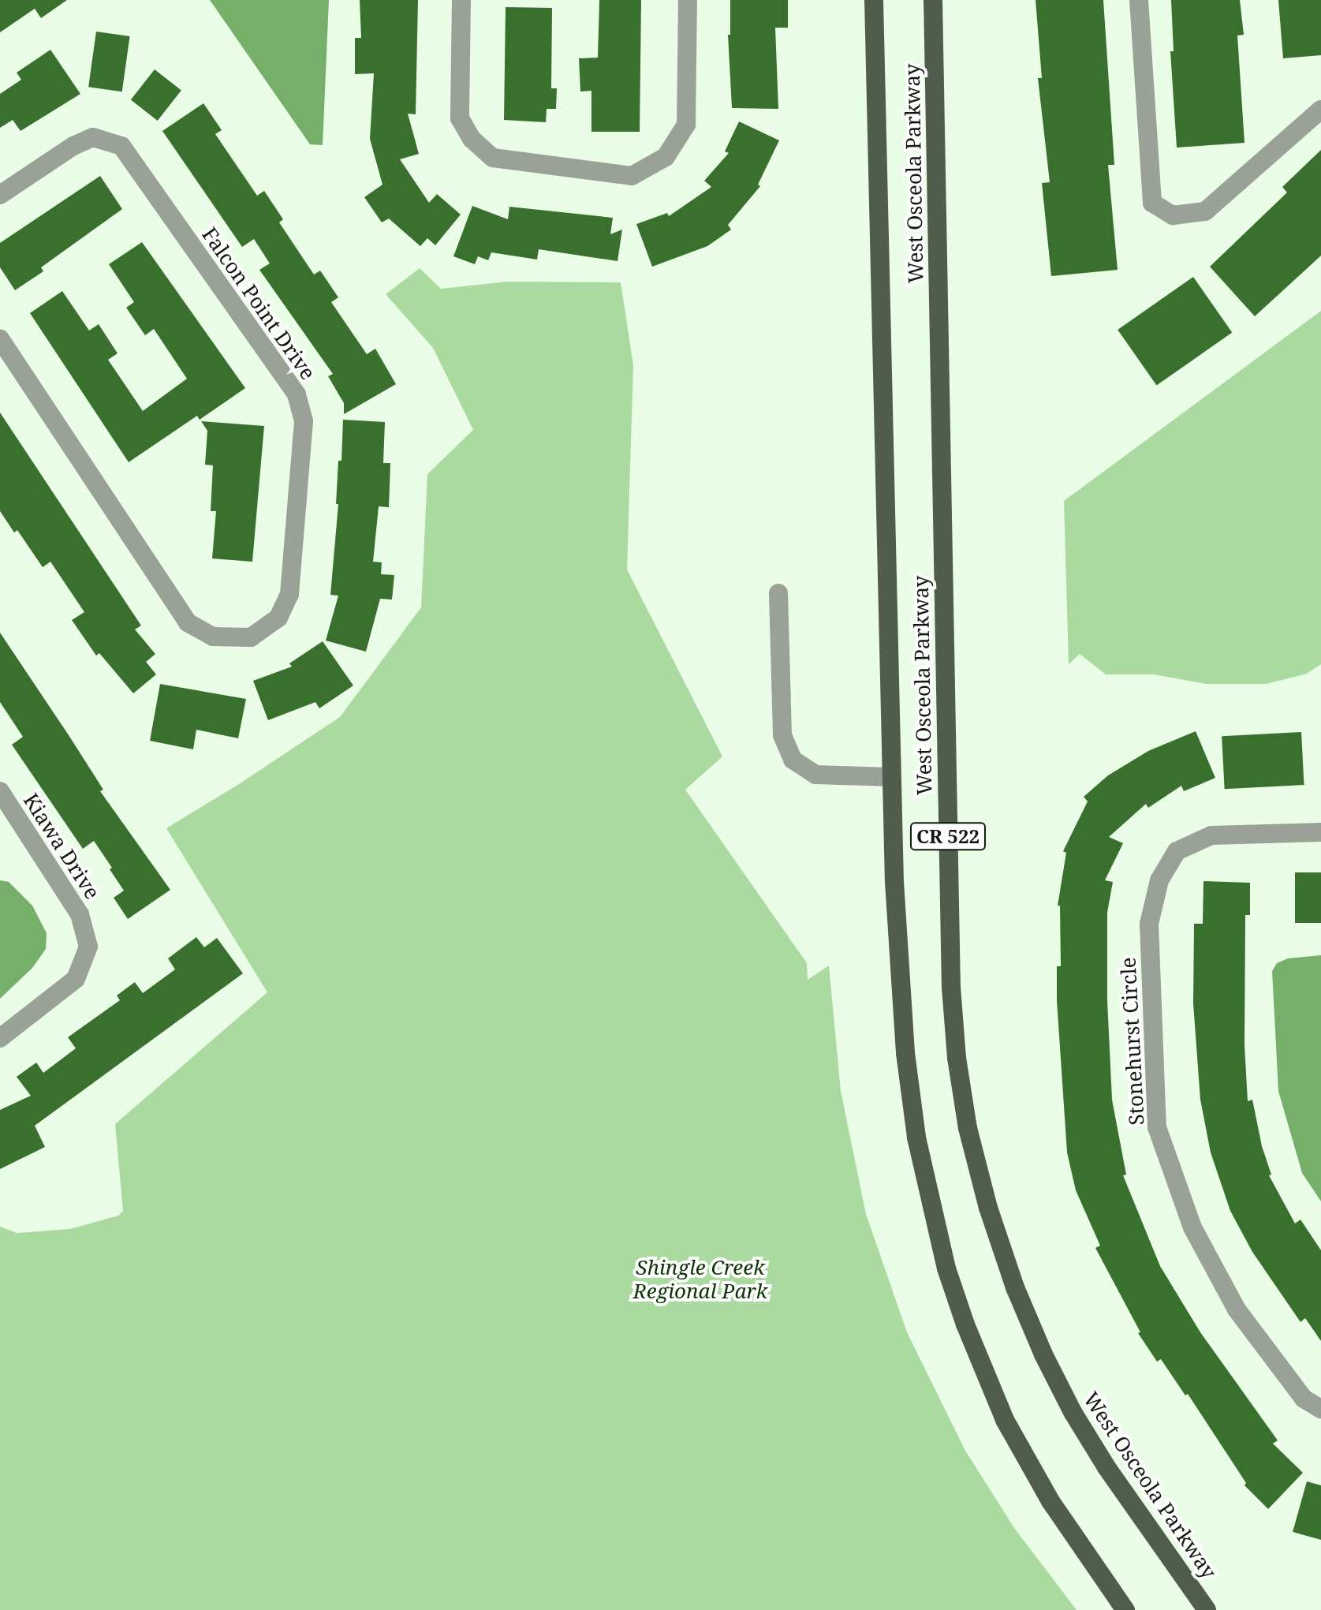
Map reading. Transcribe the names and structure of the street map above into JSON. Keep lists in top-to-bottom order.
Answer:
{
  "streets": {
    "main road": ["West Osceola Parkway", "CR 522"],
    "street": ["Falcon Point Drive", "Kiawa Drive", "Stonehurst Circle"]
  },
  "parks": ["Shingle Creek Regional Park"]
}
